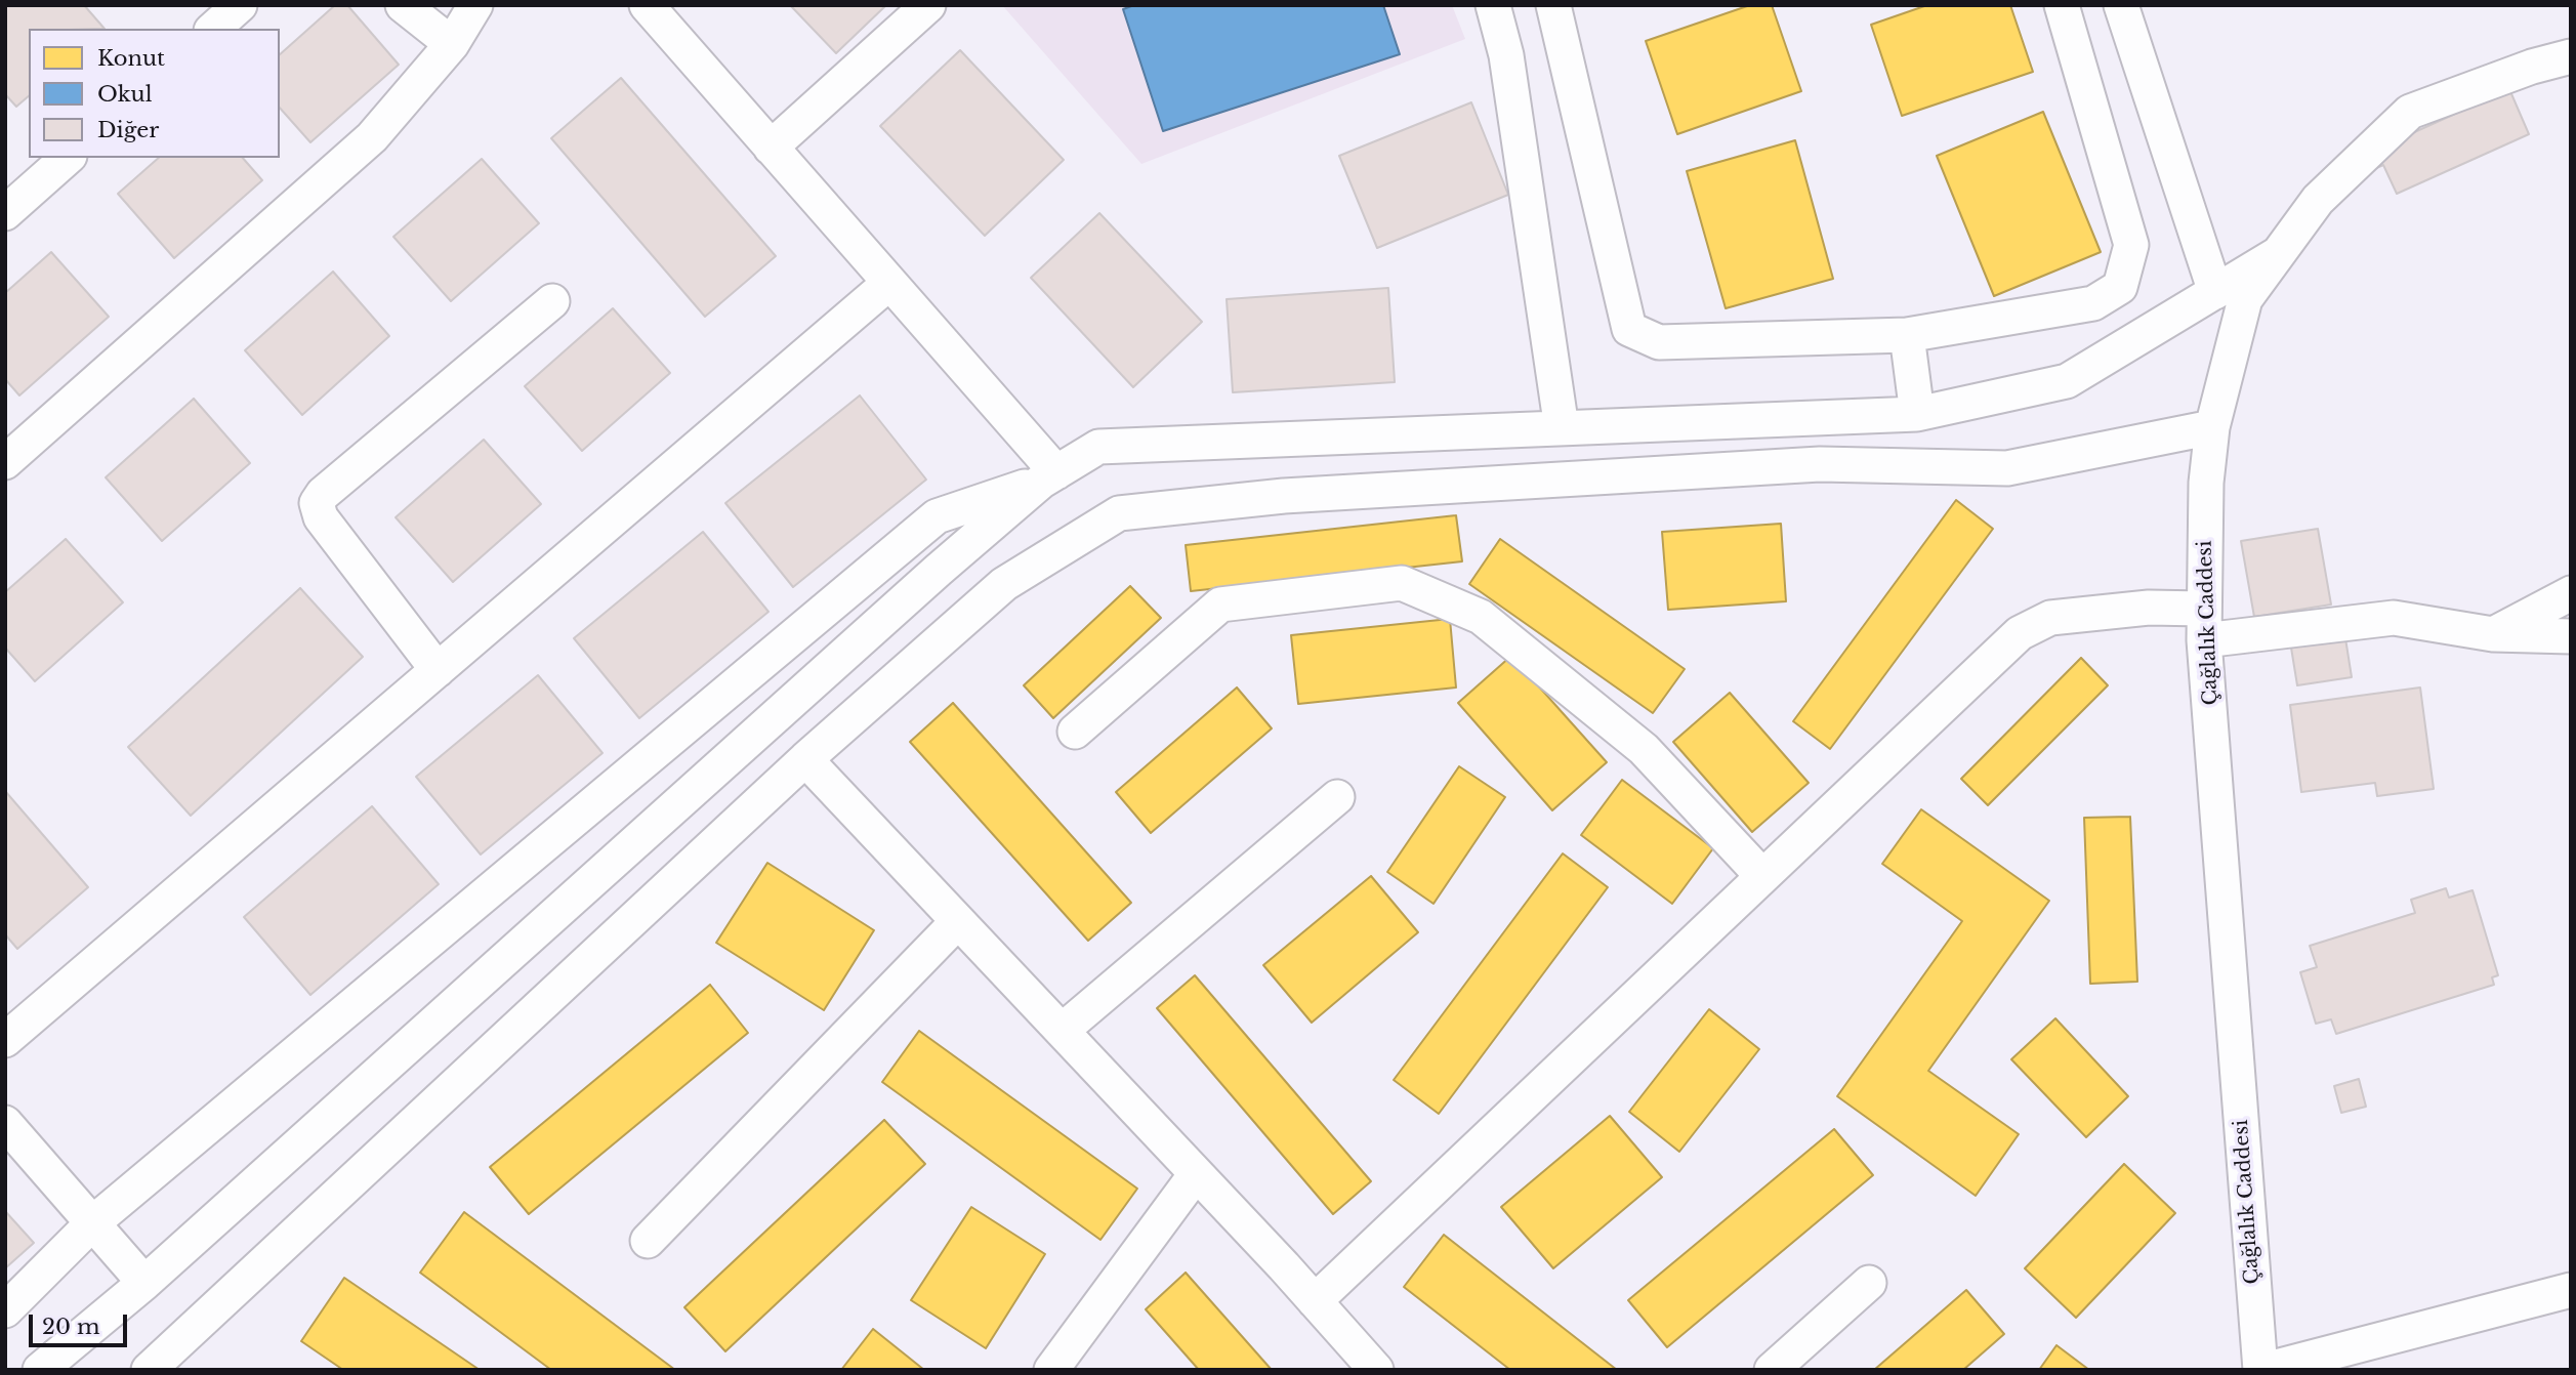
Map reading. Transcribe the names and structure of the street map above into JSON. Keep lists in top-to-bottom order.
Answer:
{
  "streets": {
    "street": ["Çağlalık Caddesi"]
  },
  "legend": ["Konut", "Okul", "Diğer"],
  "scale_bar": "20 m"
}
